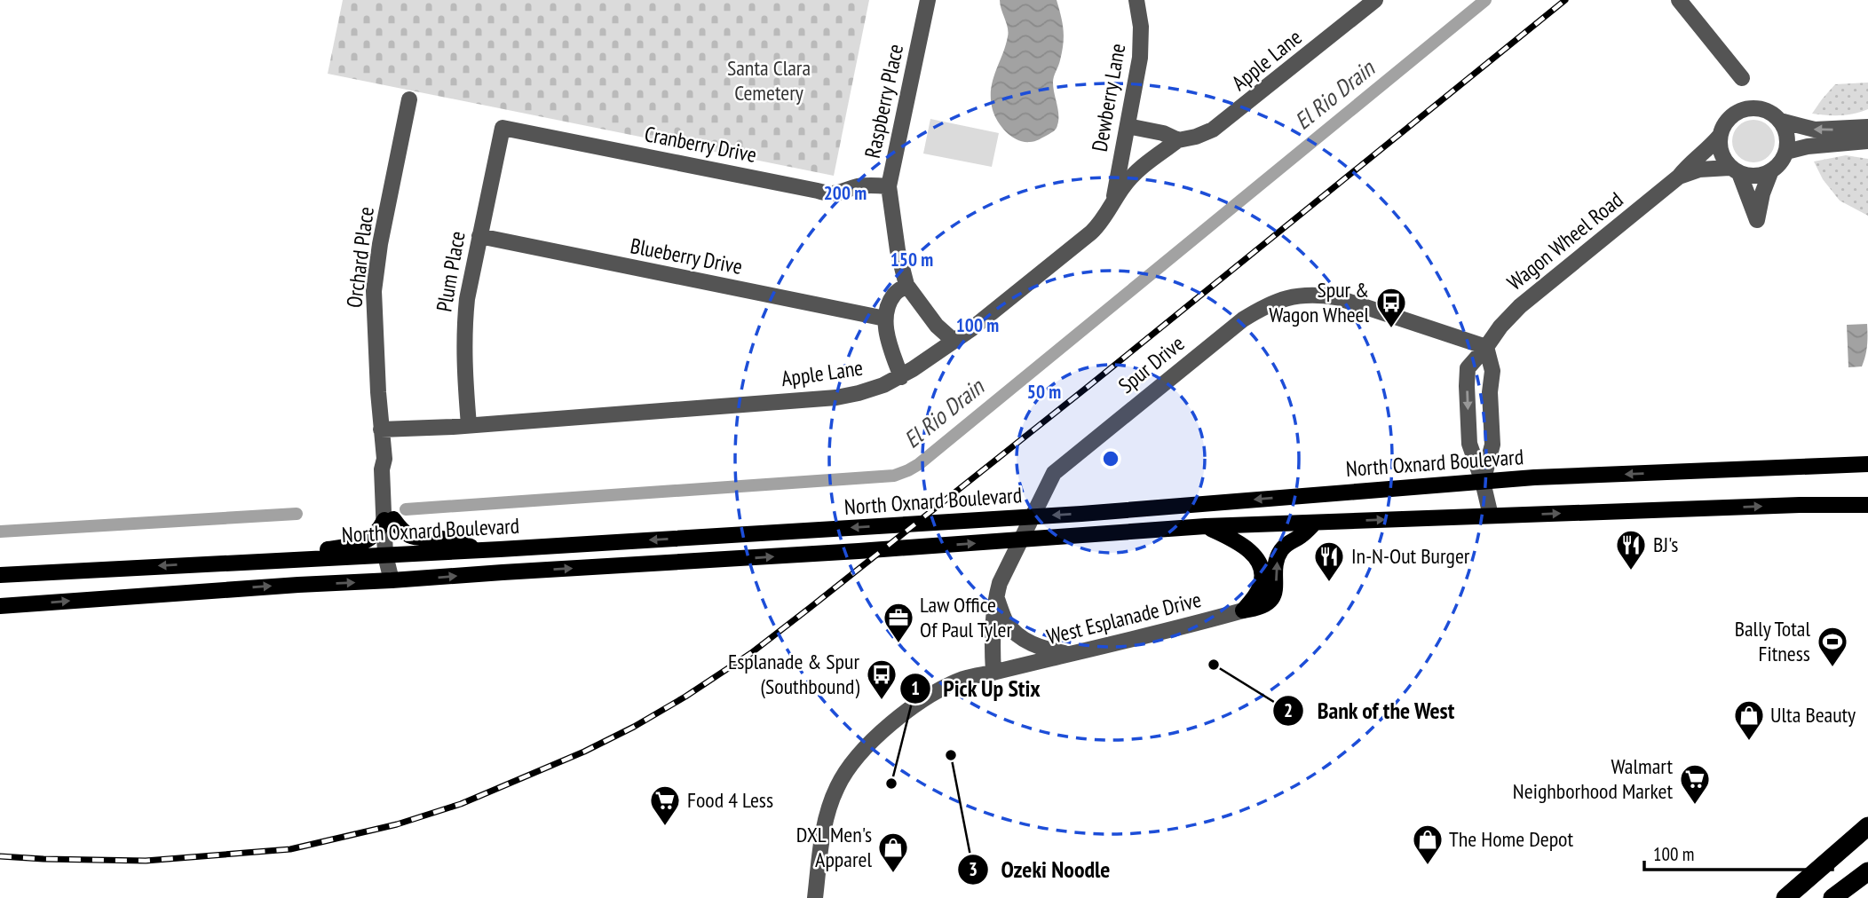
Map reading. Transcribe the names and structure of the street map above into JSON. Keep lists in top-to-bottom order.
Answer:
{
  "streets": {
    "main road": ["North Oxnard Boulevard"],
    "street": [
      "Apple Lane",
      "Dewberry Lane",
      "Raspberry Place",
      "Cranberry Drive",
      "Wagon Wheel Road",
      "Blueberry Drive",
      "Orchard Place",
      "Plum Place",
      "Spur Drive",
      "West Esplanade Drive"
    ]
  },
  "crossings": [
    ["Apple Lane", "Dewberry Lane"],
    ["Apple Lane", "Raspberry Place"],
    ["Apple Lane", "Orchard Place"],
    ["Apple Lane", "Plum Place"],
    ["Raspberry Place", "Cranberry Drive"],
    ["Cranberry Drive", "Plum Place"],
    ["Wagon Wheel Road", "Spur Drive"],
    ["Wagon Wheel Road", "North Oxnard Boulevard"],
    ["Blueberry Drive", "Plum Place"],
    ["Orchard Place", "North Oxnard Boulevard"],
    ["Spur Drive", "West Esplanade Drive"]
  ],
  "water": ["El Rio Drain"],
  "parks": ["Santa Clara Cemetery"],
  "places": {
    "bus stop": ["Spur & Wagon Wheel", "Esplanade & Spur (Southbound)"],
    "restaurant": ["BJ's", "In-N-Out Burger"],
    "office": ["Law Office Of Paul Tyler"],
    "other": ["Bank of the West", "Ozeki Noodle", "Pick Up Stix"],
    "sports": ["Bally Total Fitness"],
    "shop": ["Ulta Beauty", "The Home Depot", "DXL Men's Apparel"],
    "supermarket": ["Walmart Neighborhood Market", "Food 4 Less"]
  },
  "scale_bar": "100 m",
  "rings": [
    "200 m",
    "150 m",
    "100 m",
    "50 m"
  ]
}
